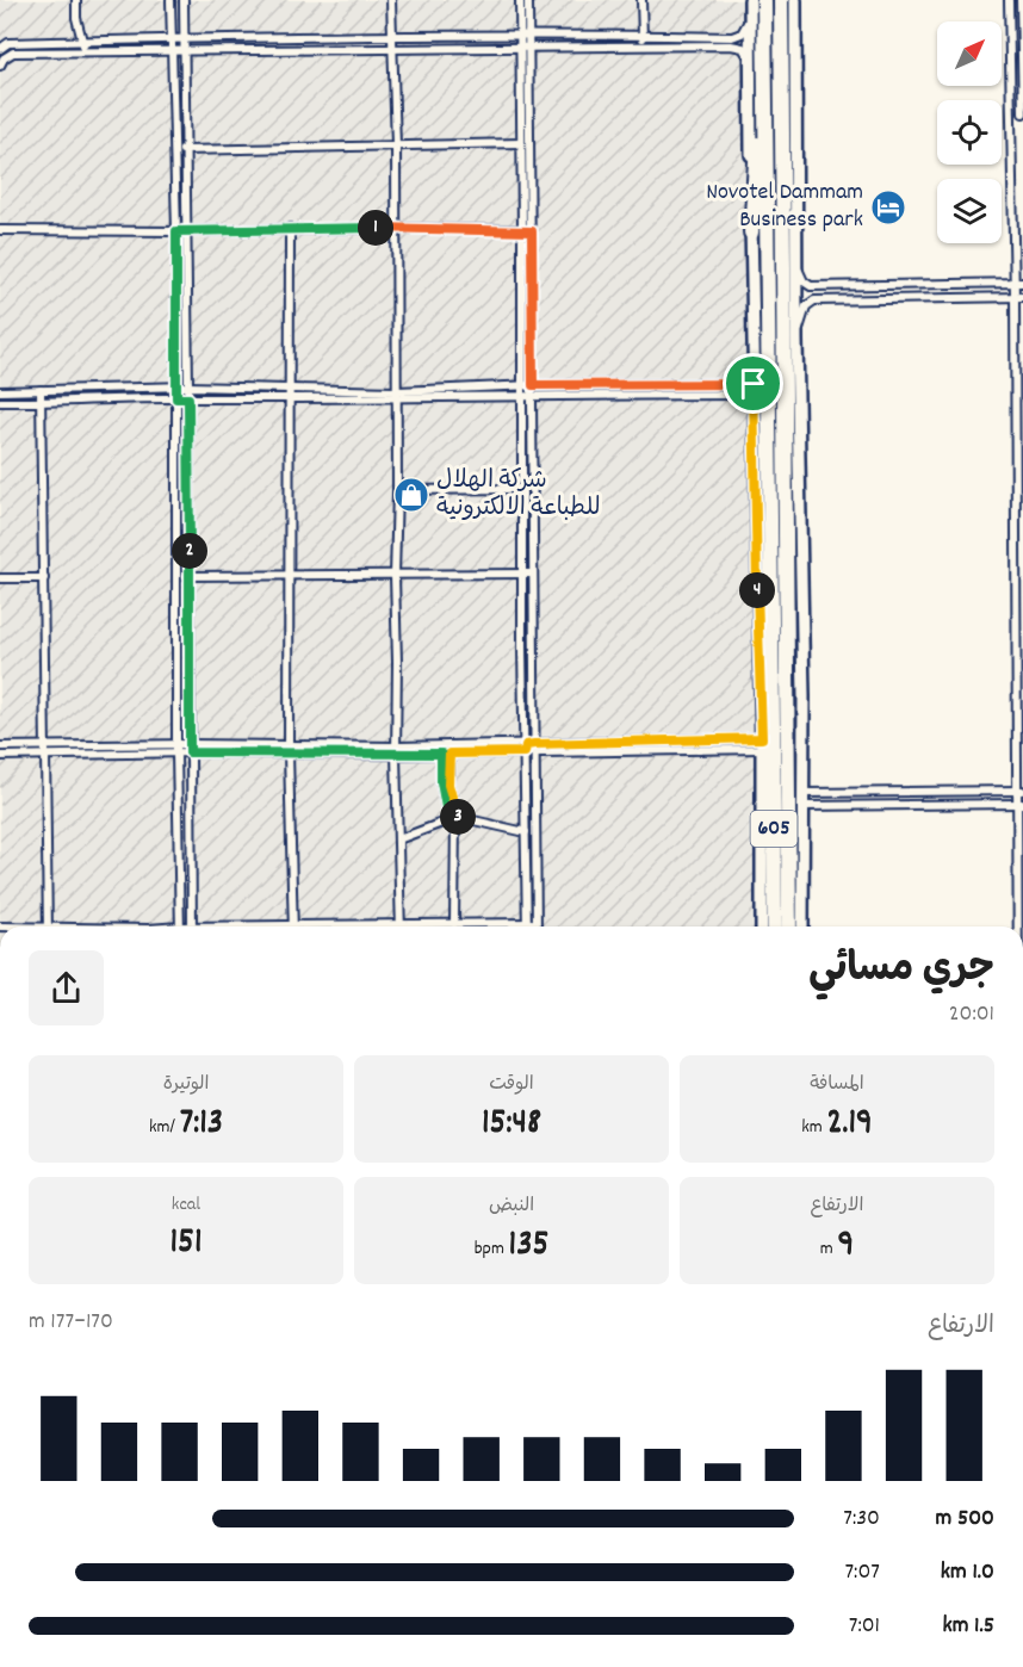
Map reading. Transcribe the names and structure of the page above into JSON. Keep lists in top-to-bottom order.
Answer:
{
  "streets": {
    "highway": ["605"]
  },
  "places": {
    "hotel": ["Novotel Dammam Business park"],
    "shop": ["شركة الهلال للطباعة الالكترونية"]
  },
  "north": "top right",
  "page": {
    "pins": [
      "1",
      "2",
      "4",
      "3"
    ],
    "heading": ["جري مسائي", "20:01"],
    "stats": [
      ["المسافة", "2.19 km"],
      ["الوقت", "15:48"],
      ["الوتيرة", "7:13 /km"],
      ["الارتفاع", "9 m"],
      ["النبض", "135 bpm"],
      ["kcal", "151"]
    ],
    "chart": ["الارتفاع", "170–177 m"],
    "list": [
      {
        "name": "500 m",
        "note": "7:30"
      },
      {
        "name": "1.0 km",
        "note": "7:07"
      },
      {
        "name": "1.5 km",
        "note": "7:01"
      }
    ]
  }
}
